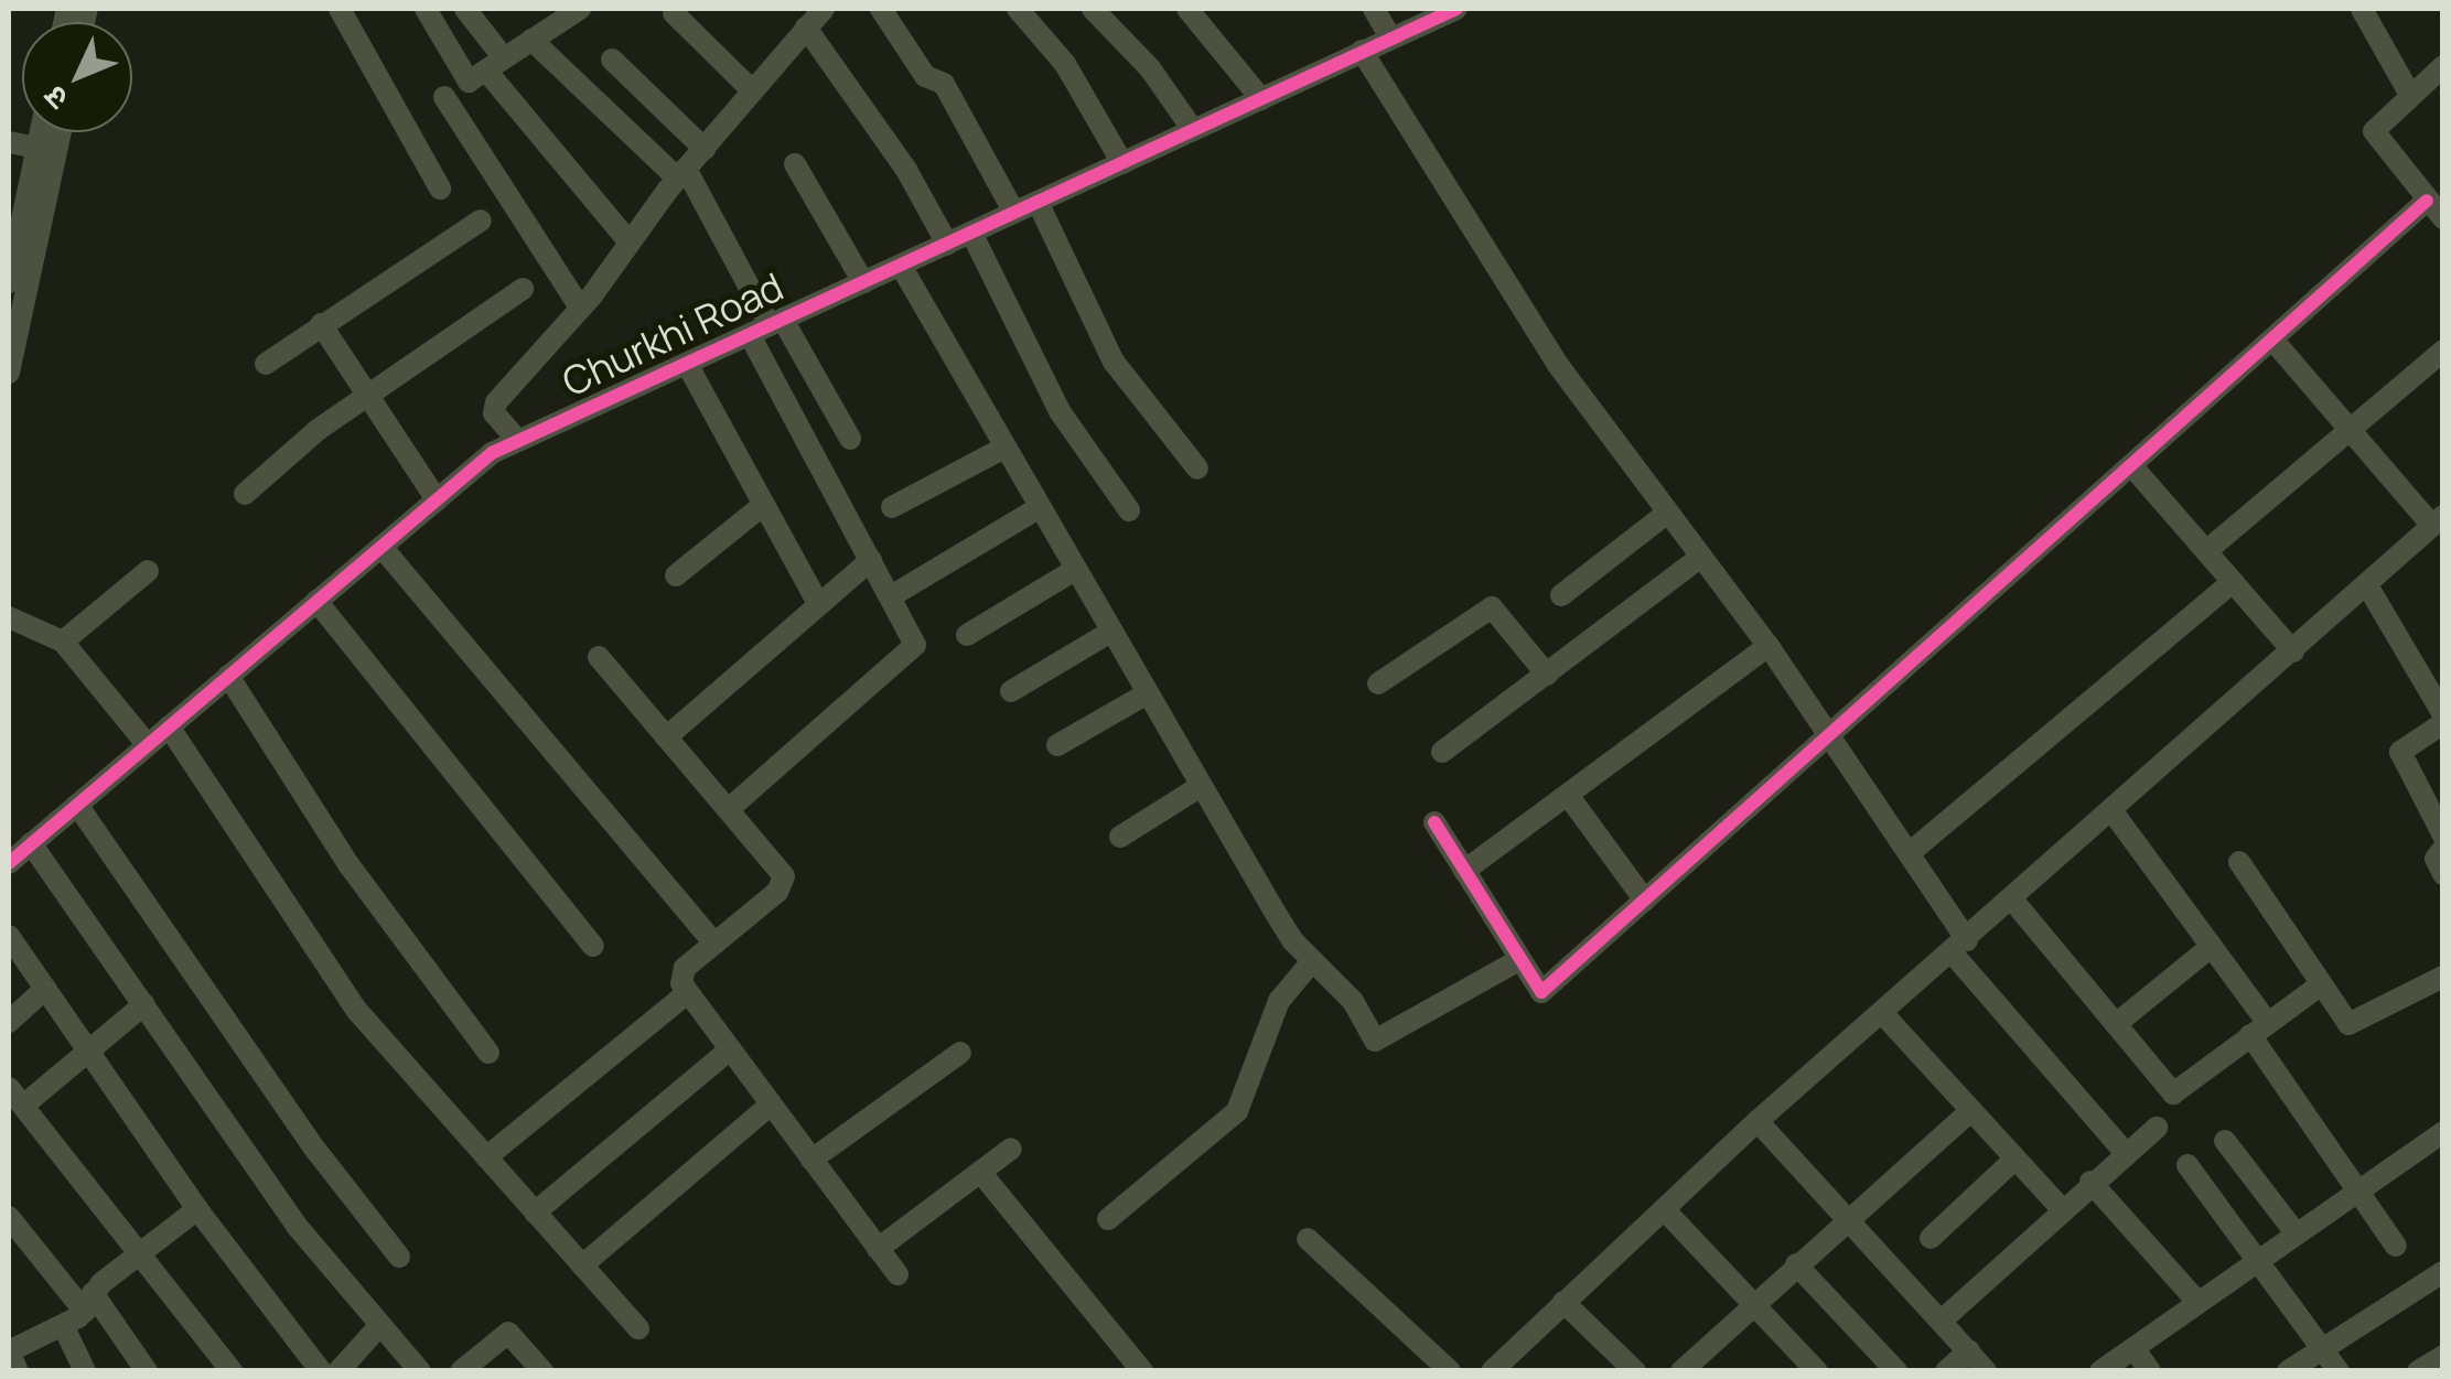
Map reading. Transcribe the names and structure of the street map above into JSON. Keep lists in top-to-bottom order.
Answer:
{
  "streets": {
    "street": ["Churkhi Road"]
  },
  "north": "bottom left"
}
